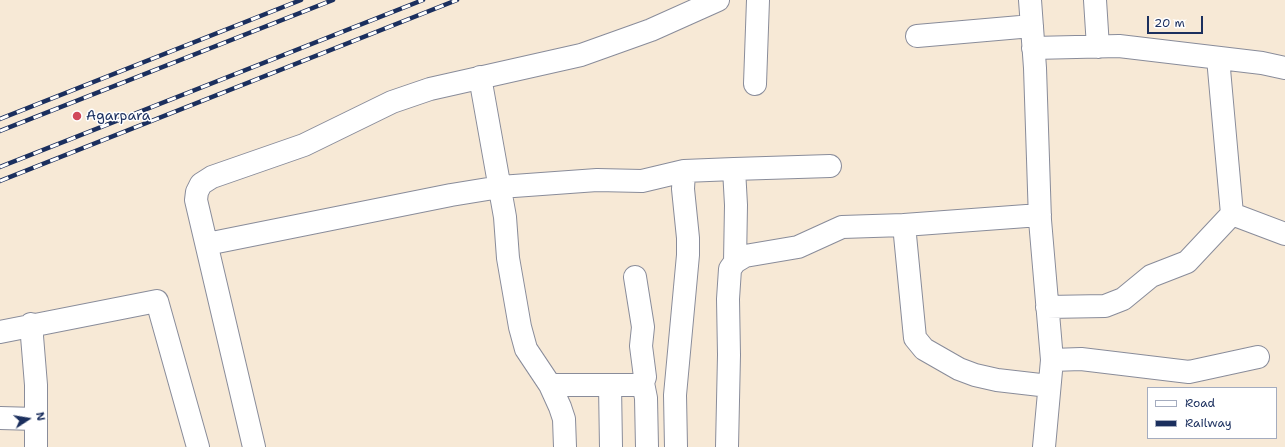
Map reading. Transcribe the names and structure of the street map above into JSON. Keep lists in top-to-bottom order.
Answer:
{
  "places": ["Agarpara"],
  "legend": ["Road", "Railway"],
  "scale_bar": "20 m",
  "north": "right"
}
